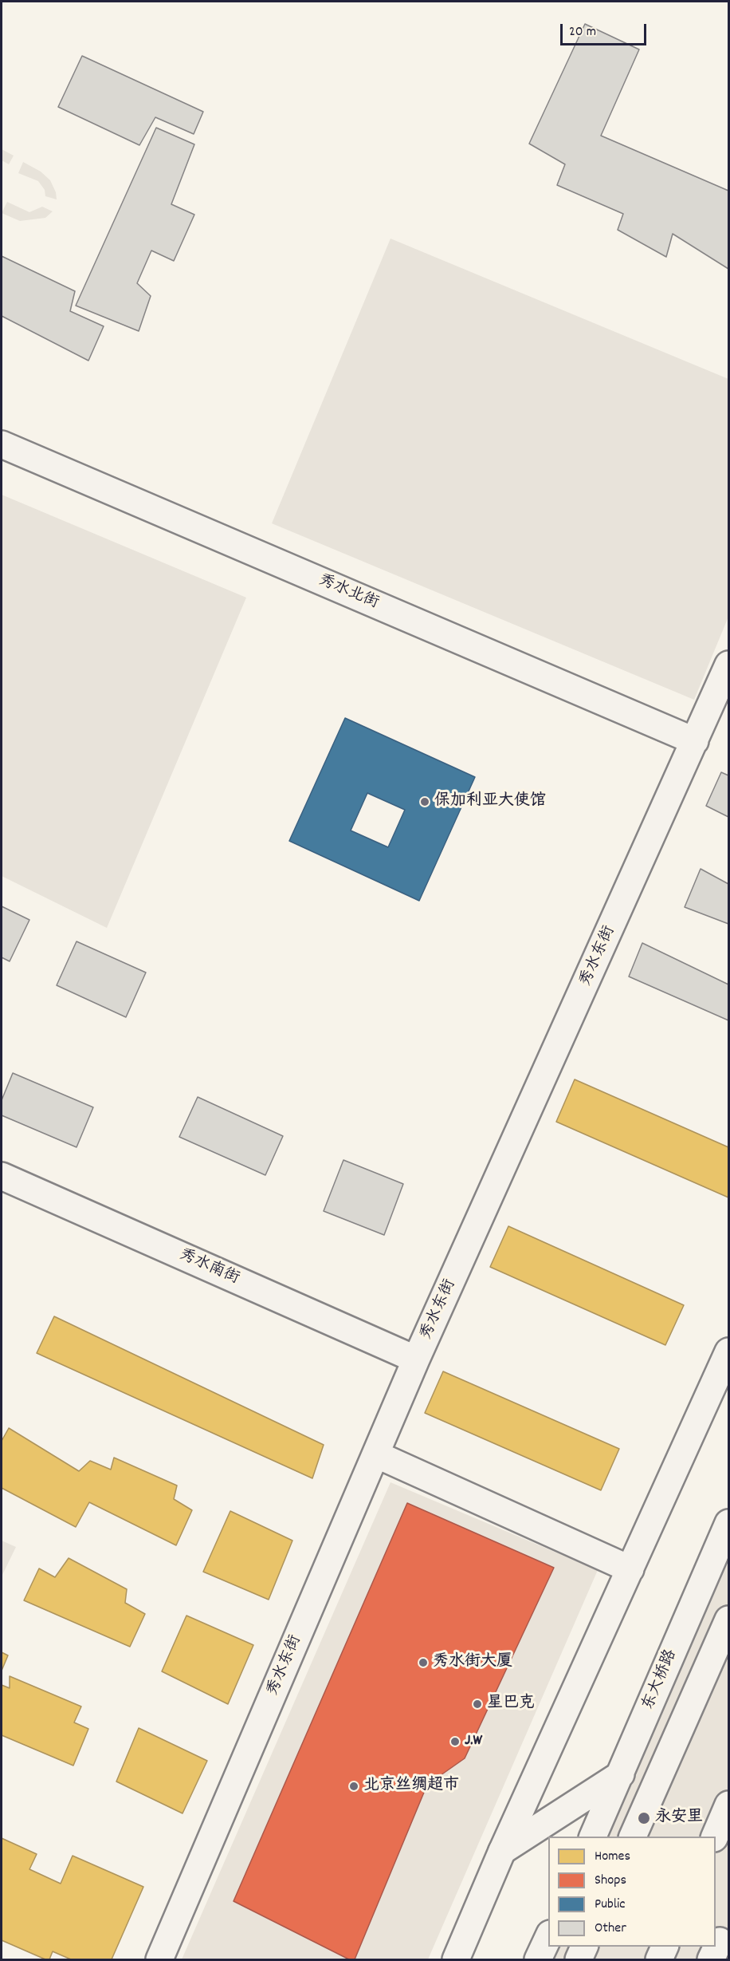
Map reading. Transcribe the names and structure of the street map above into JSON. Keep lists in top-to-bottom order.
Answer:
{
  "streets": {
    "street": [
      "秀水北街",
      "秀水东街",
      "秀水南街",
      "东大桥路"
    ]
  },
  "crossings": [
    ["秀水北街", "秀水东街"],
    ["秀水东街", "秀水南街"]
  ],
  "places": [
    "保加利亚大使馆",
    "秀水街大厦",
    "星巴克",
    "J.W",
    "北京丝绸超市",
    "永安里"
  ],
  "legend": [
    "Homes",
    "Shops",
    "Public",
    "Other"
  ],
  "scale_bar": "20 m"
}
